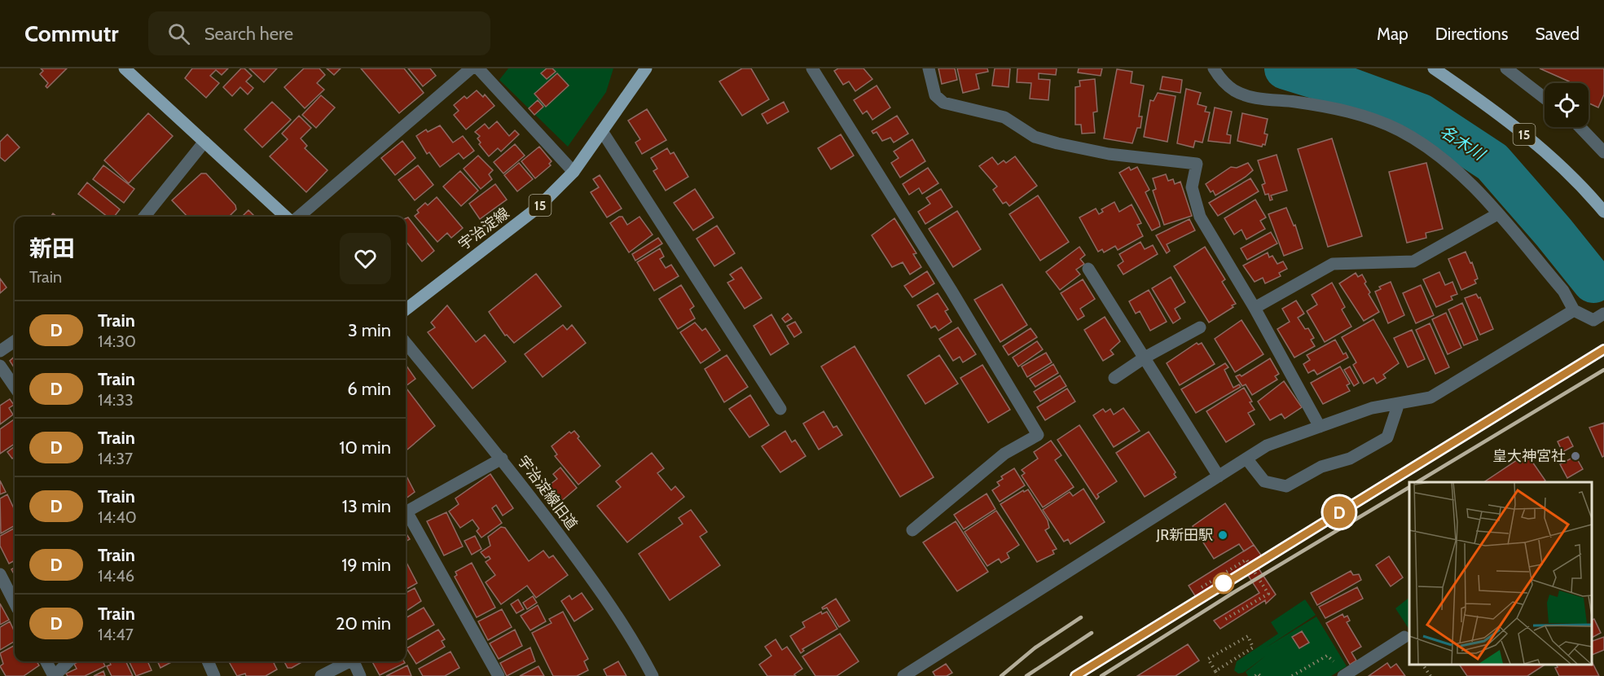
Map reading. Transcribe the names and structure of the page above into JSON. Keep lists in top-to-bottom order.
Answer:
{
  "streets": {
    "main road": ["15", "宇治淀線"],
    "street": ["宇治淀線旧道"]
  },
  "water": ["名木川"],
  "places": ["皇大神宮社", "JR新田駅"],
  "page": {
    "header": "Commutr",
    "search": "Search here",
    "nav": ["Map", "Directions", "Saved"],
    "on_map": "D",
    "heading": ["新田", "Train"],
    "list": [
      {
        "mark": "D",
        "name": "Train",
        "note": "14:30",
        "value": "3 min"
      },
      {
        "mark": "D",
        "name": "Train",
        "note": "14:33",
        "value": "6 min"
      },
      {
        "mark": "D",
        "name": "Train",
        "note": "14:37",
        "value": "10 min"
      },
      {
        "mark": "D",
        "name": "Train",
        "note": "14:40",
        "value": "13 min"
      },
      {
        "mark": "D",
        "name": "Train",
        "note": "14:46",
        "value": "19 min"
      },
      {
        "mark": "D",
        "name": "Train",
        "note": "14:47",
        "value": "20 min"
      }
    ]
  }
}
